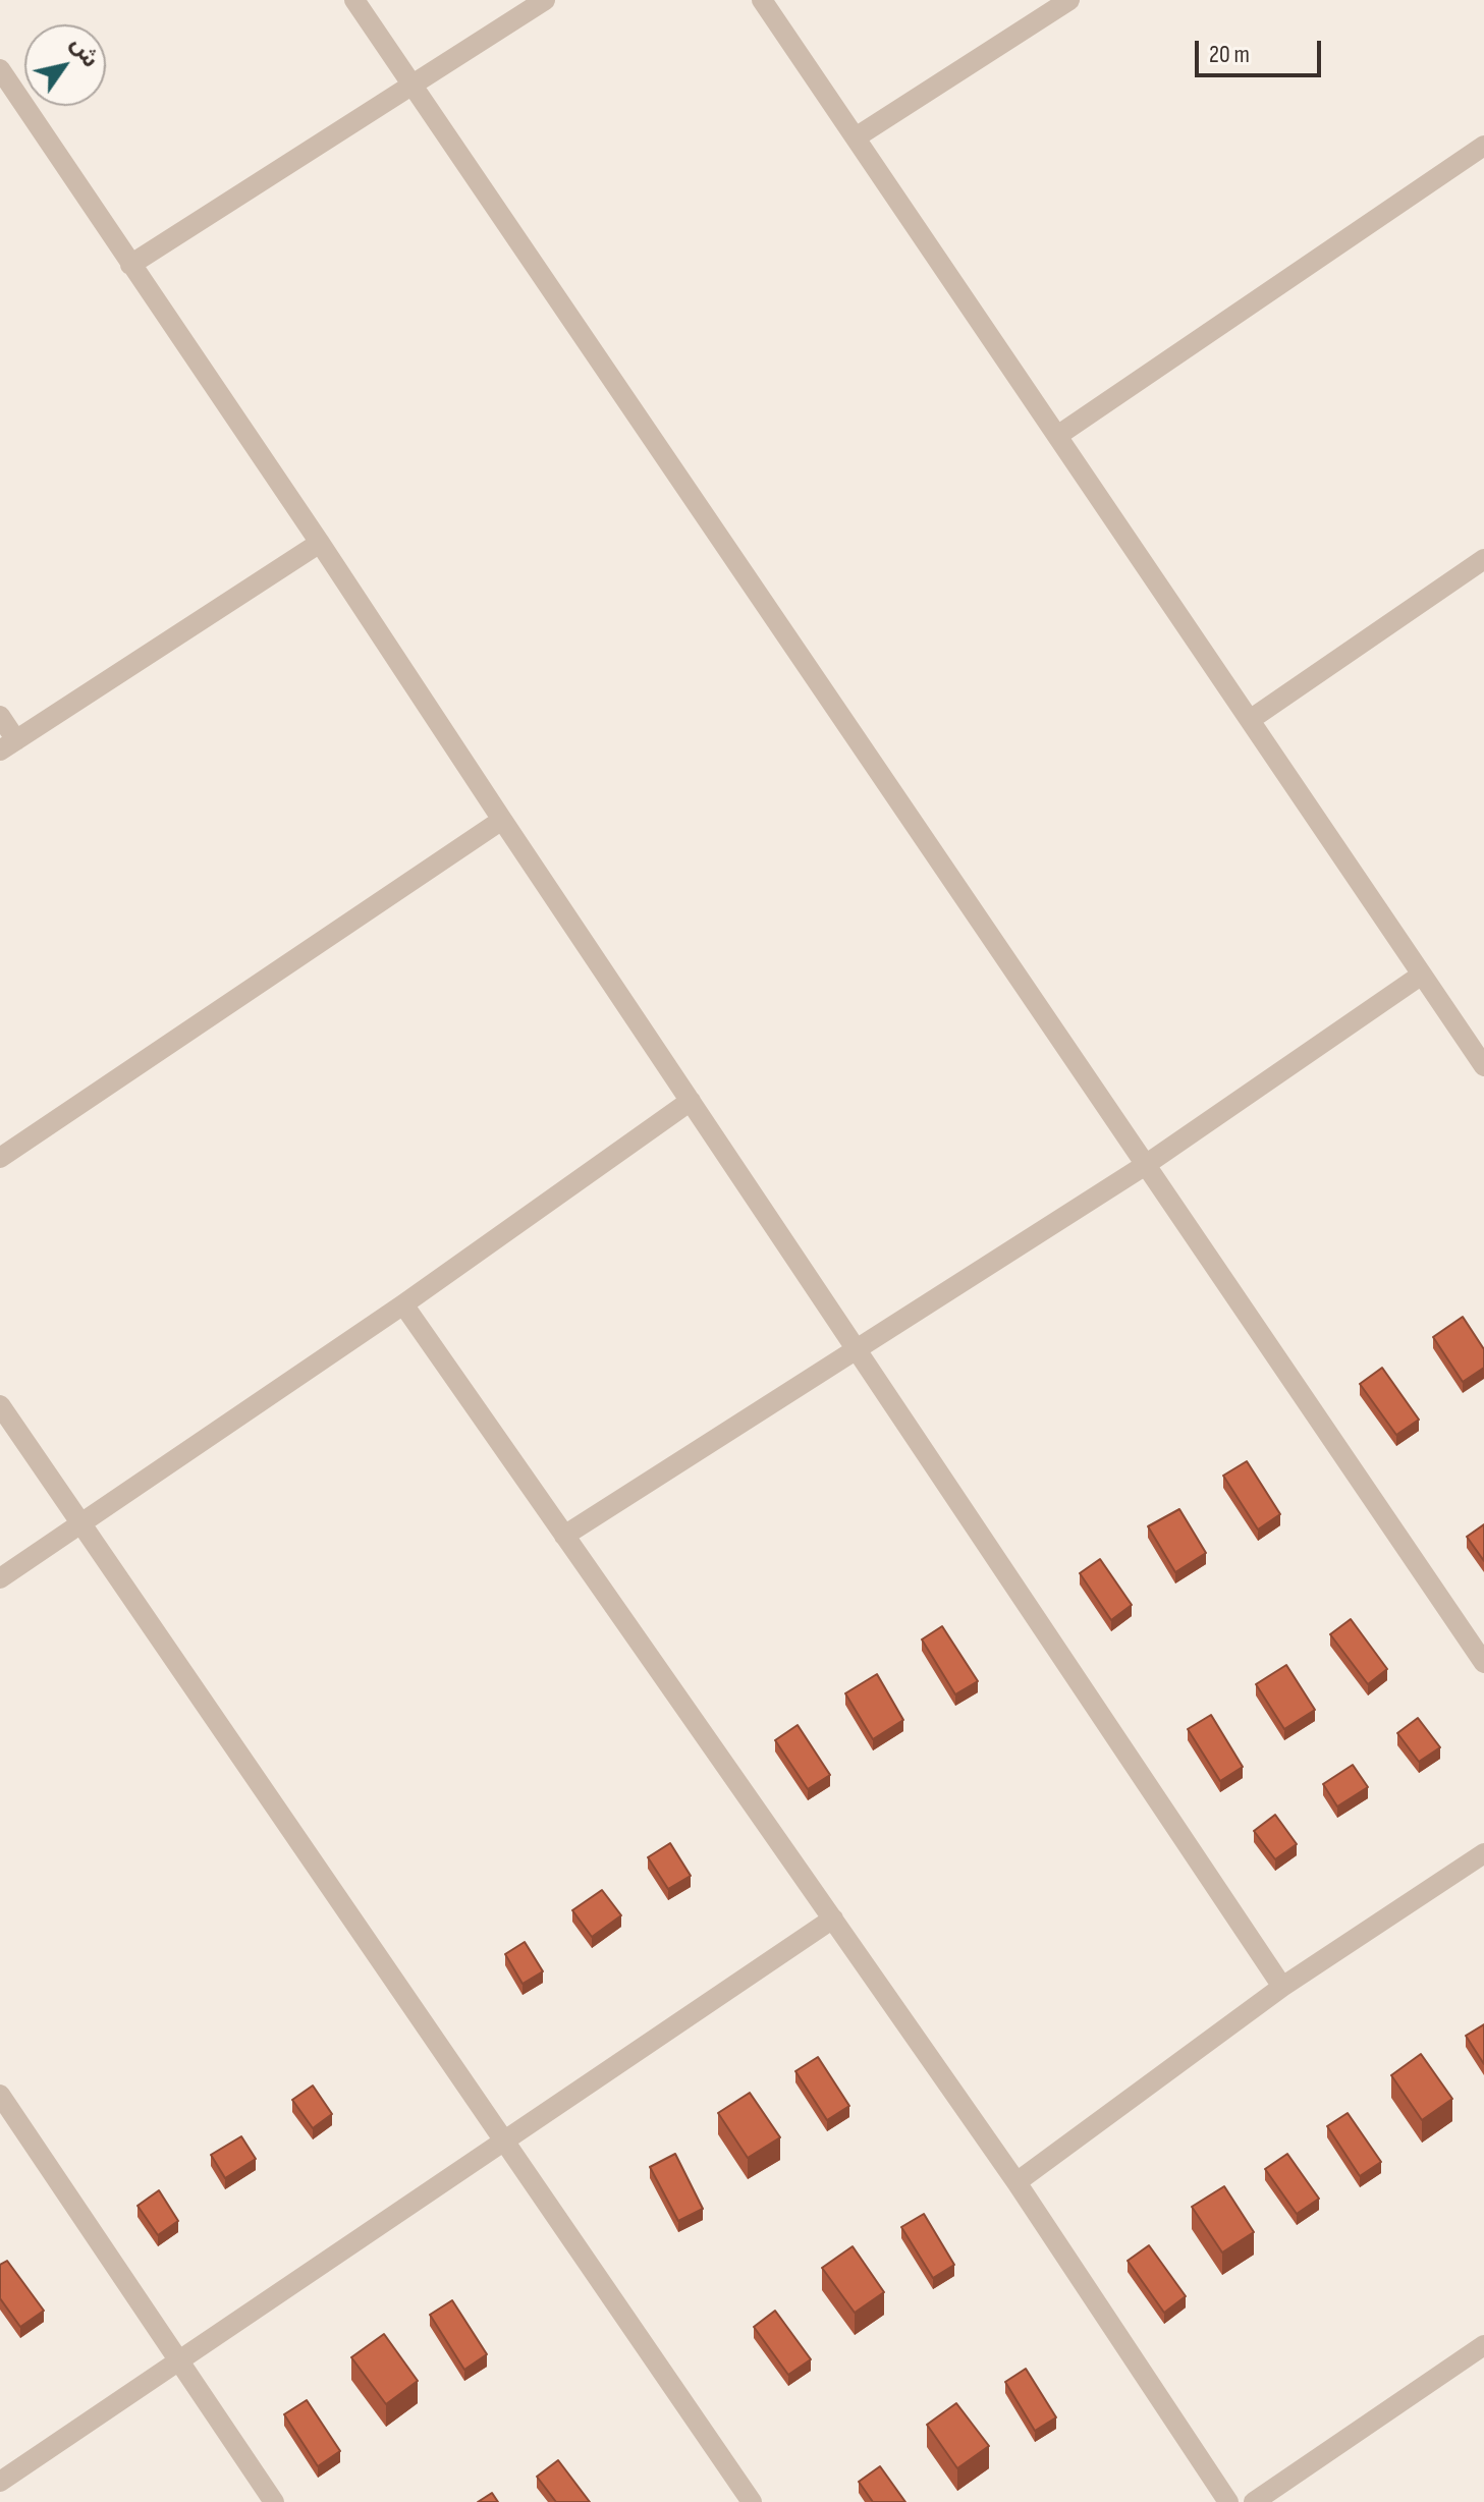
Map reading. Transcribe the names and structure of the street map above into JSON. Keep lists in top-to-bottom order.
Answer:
{
  "scale_bar": "20 m",
  "north": "top right"
}
